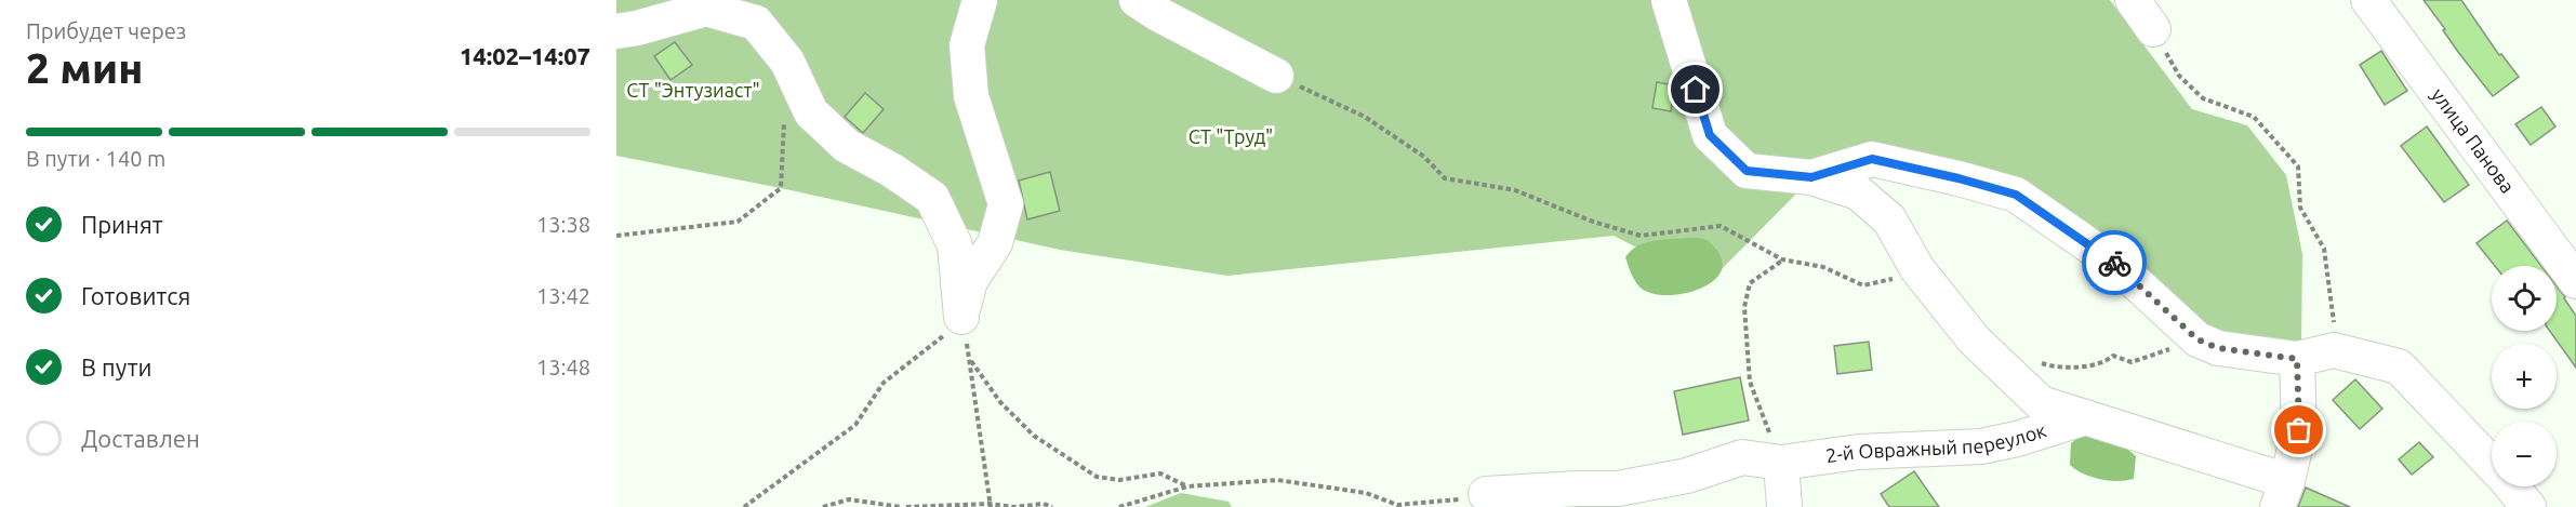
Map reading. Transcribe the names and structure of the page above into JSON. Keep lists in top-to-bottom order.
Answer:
{
  "streets": {
    "street": ["улица Панова", "2-й Овражный переулок"]
  },
  "parks": ["СТ \"Энтузиаст\"", "СТ \"Труд\""],
  "page": {
    "heading": ["2 мин", "Прибудет через", "14:02–14:07"],
    "bar": "В пути · 140 m",
    "list": [
      ["Принят", "13:38"],
      ["Готовится", "13:42"],
      ["В пути", "13:48"],
      "Доставлен"
    ],
    "map_buttons": ["+", "−"]
  }
}
